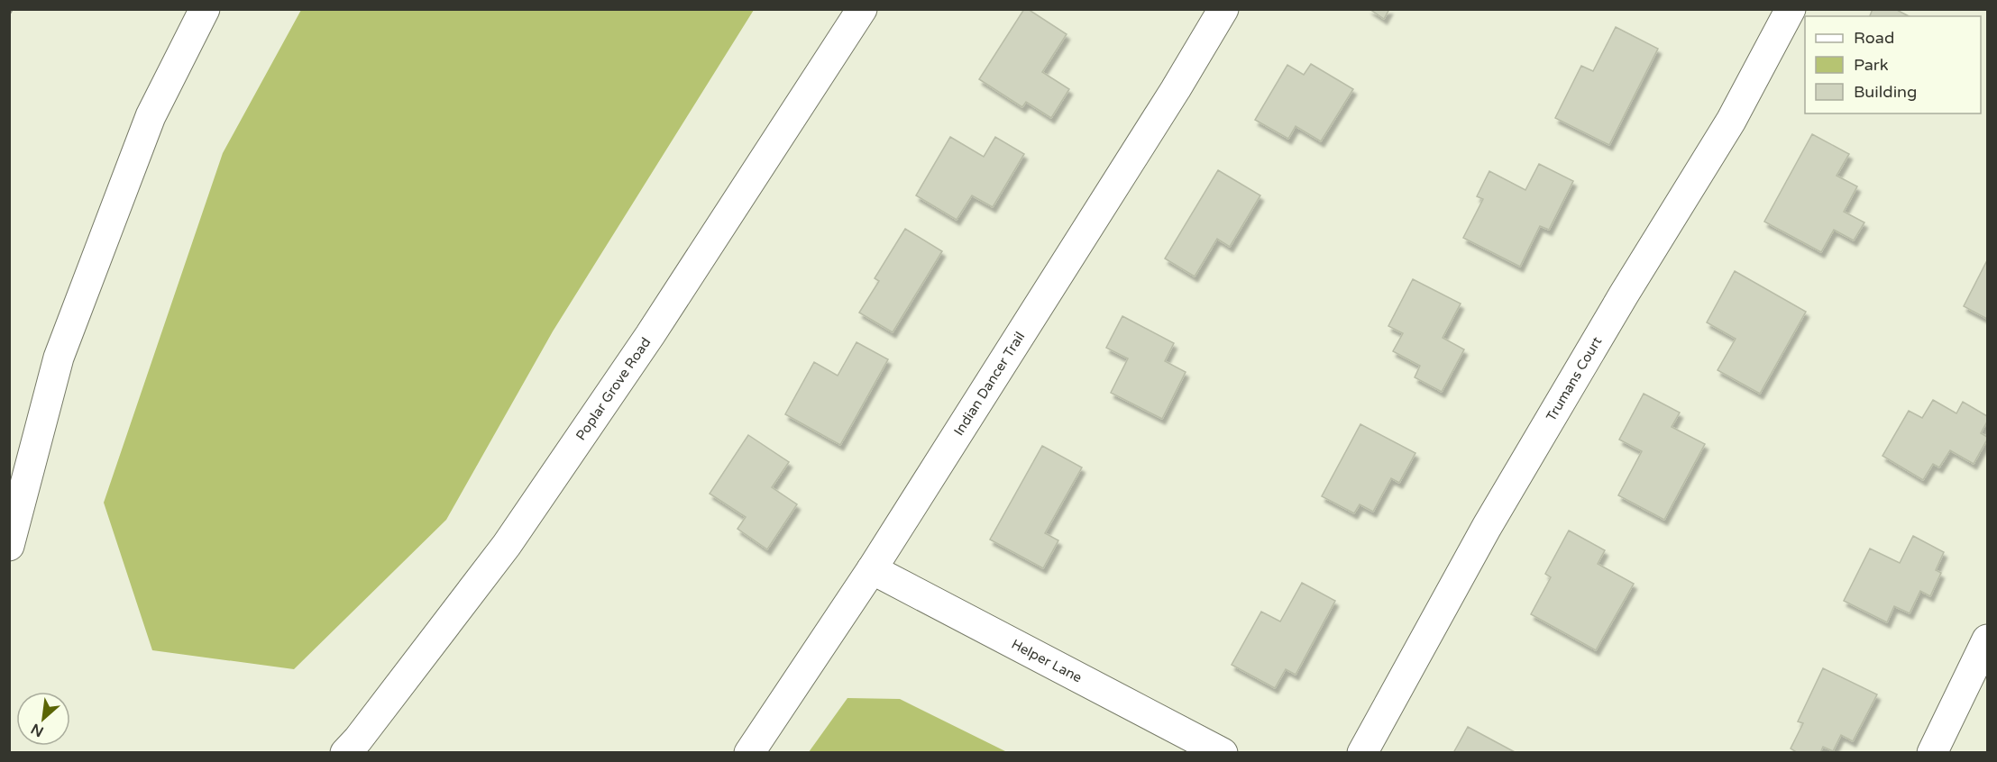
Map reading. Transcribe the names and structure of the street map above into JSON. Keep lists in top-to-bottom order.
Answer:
{
  "streets": {
    "street": [
      "Trumans Court",
      "Indian Dancer Trail",
      "Poplar Grove Road",
      "Helper Lane"
    ]
  },
  "crossings": [
    ["Indian Dancer Trail", "Helper Lane"]
  ],
  "legend": ["Road", "Park", "Building"],
  "north": "bottom left"
}
